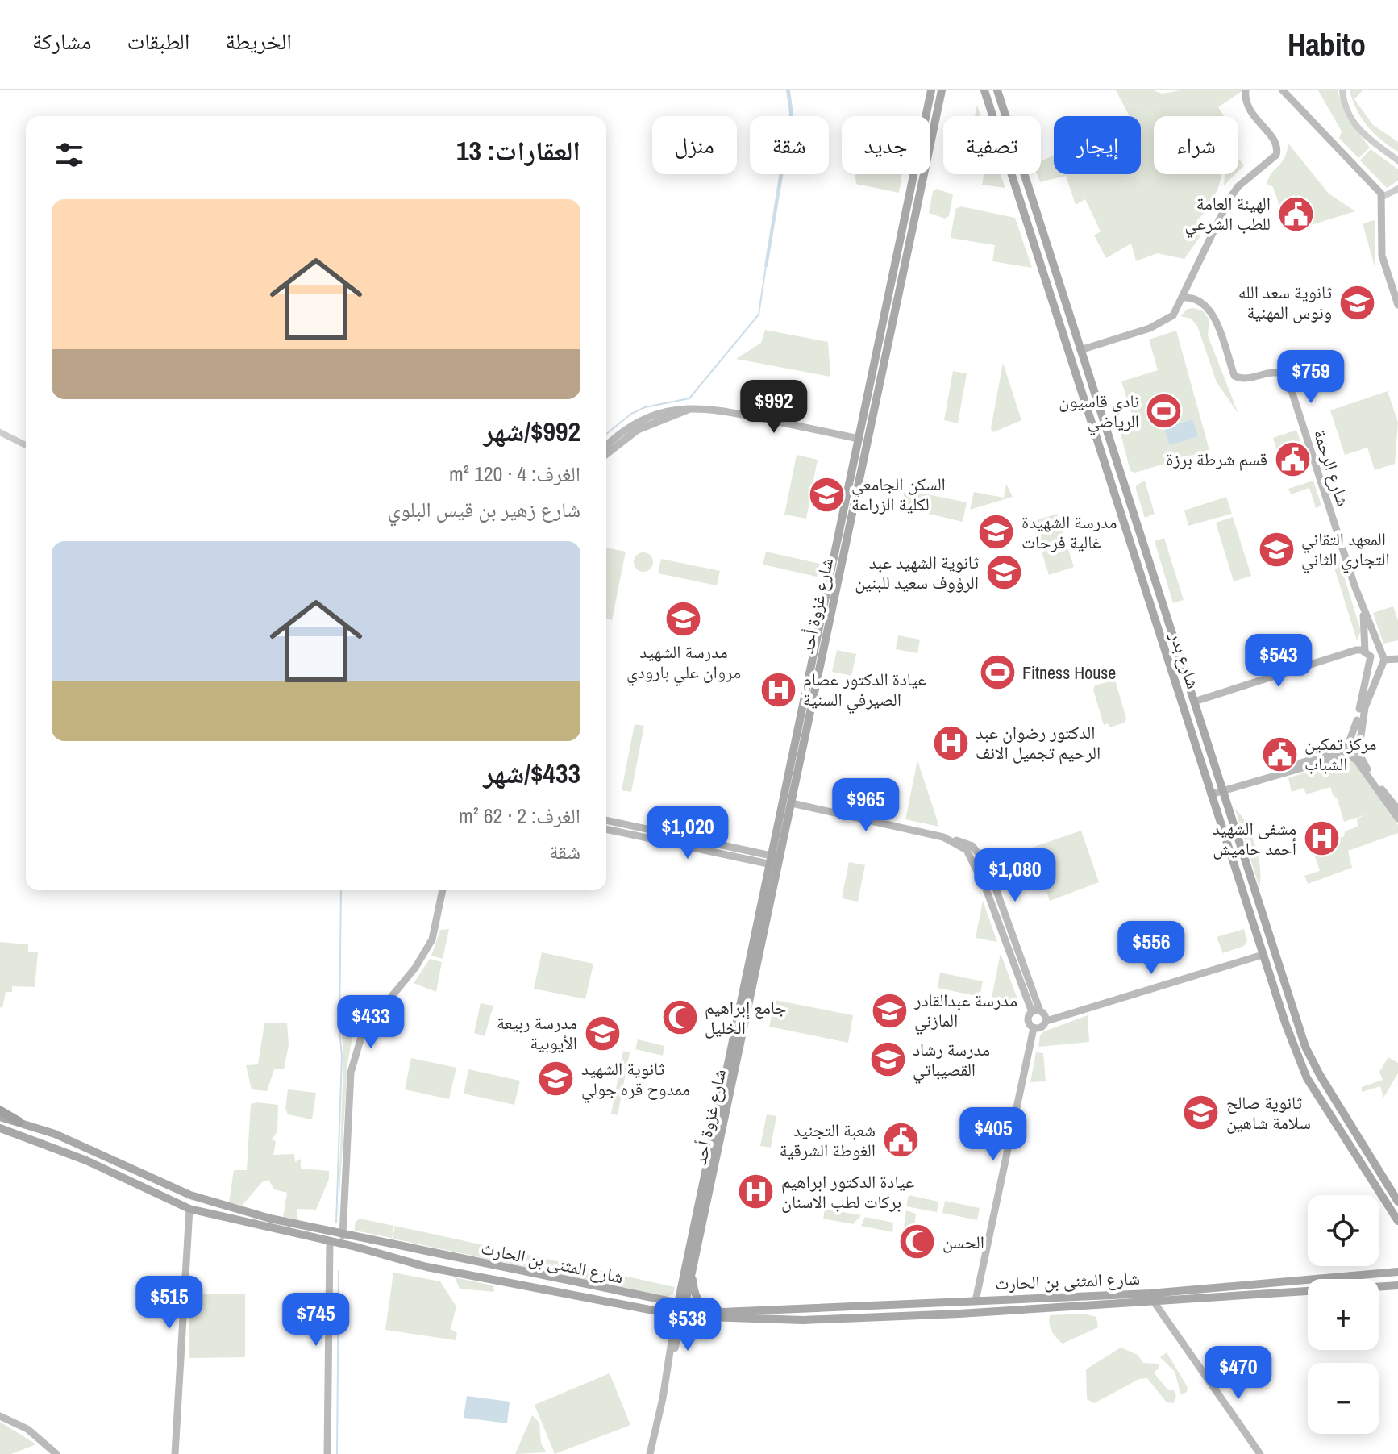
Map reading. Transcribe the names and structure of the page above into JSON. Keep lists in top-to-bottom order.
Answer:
{
  "streets": {
    "main road": [
      "شارع الرحمة",
      "شارع غزوة أحد",
      "شارع بدر",
      "شارع المثنى بن الحارث"
    ]
  },
  "crossings": [
    ["شارع غزوة أحد", "شارع المثنى بن الحارث"]
  ],
  "places": {
    "public building": [
      "الهيئة العامة للطب الشرعي",
      "قسم شرطة برزة",
      "مركز تمكين الشباب",
      "شعبة التجنيد الغوطة الشرقية"
    ],
    "school or university": [
      "ثانوية سعد الله ونوس المهنية",
      "السكن الجامعي لكلية الزراعة",
      "مدرسة الشهيدة غالية فرحات",
      "المعهد التقاني التجاري الثاني",
      "ثانوية الشهيد عبد الرؤوف سعيد للبنين",
      "مدرسة الشهيد مروان علي بارودي",
      "مدرسة عبدالقادر المازني",
      "مدرسة ربيعة الأيوبية",
      "مدرسة رشاد القصيباتي",
      "ثانوية الشهيد ممدوح قره جولي",
      "ثانوية صالح سلامة شاهين"
    ],
    "sports": ["نادي قاسيون الرياضي", "Fitness House"],
    "hospital": [
      "عيادة الدكتور عصام الصيرفي السنية",
      "الدكتور رضوان عبد الرحيم تجميل الانف",
      "مشفى الشهيد أحمد حاميش",
      "عيادة الدكتور ابراهيم بركات لطب الاسنان"
    ],
    "mosque": ["جامع إبراهيم الخليل", "الحسن"]
  },
  "page": {
    "header": "Habito",
    "nav": ["الخريطة", "الطبقات", "مشاركة"],
    "chip": [
      "شراء",
      "إيجار",
      "تصفية",
      "جديد",
      "شقة",
      "منزل"
    ],
    "heading": "العقارات: 13",
    "list": [
      {
        "name": "$992/شهر",
        "note": "الغرف: 4 · 120 m² · شارع زهير بن قيس البلوي"
      },
      {
        "name": "$433/شهر",
        "note": "الغرف: 2 · 62 m² · شقة"
      }
    ],
    "price": [
      "$759",
      "$992",
      "$543",
      "$965",
      "$1,020",
      "$1,080",
      "$556",
      "$433",
      "$405",
      "$515",
      "$745",
      "$538",
      "$470"
    ],
    "map_buttons": ["+", "−"]
  }
}
